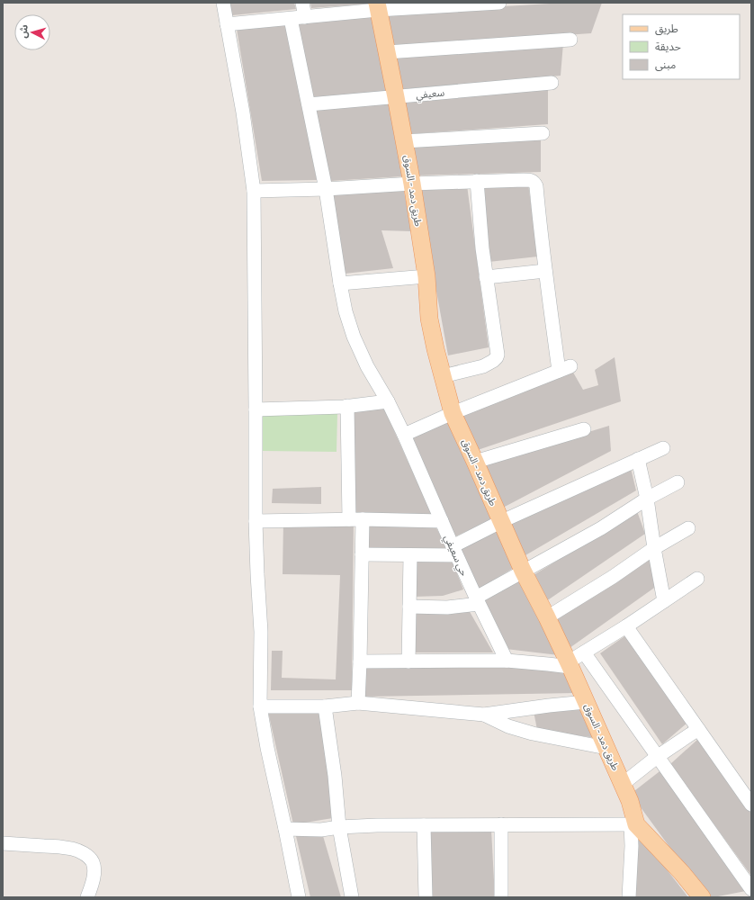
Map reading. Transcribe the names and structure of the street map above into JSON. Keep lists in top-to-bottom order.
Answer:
{
  "streets": {
    "main road": ["طريق دمد - السوق"],
    "street": ["سعيفي", "حي سعيفي"]
  },
  "crossings": [
    ["سعيفي", "طريق دمد - السوق"],
    ["سعيفي", "حي سعيفي"]
  ],
  "legend": ["طريق", "حديقة", "مبنى"],
  "north": "left"
}
